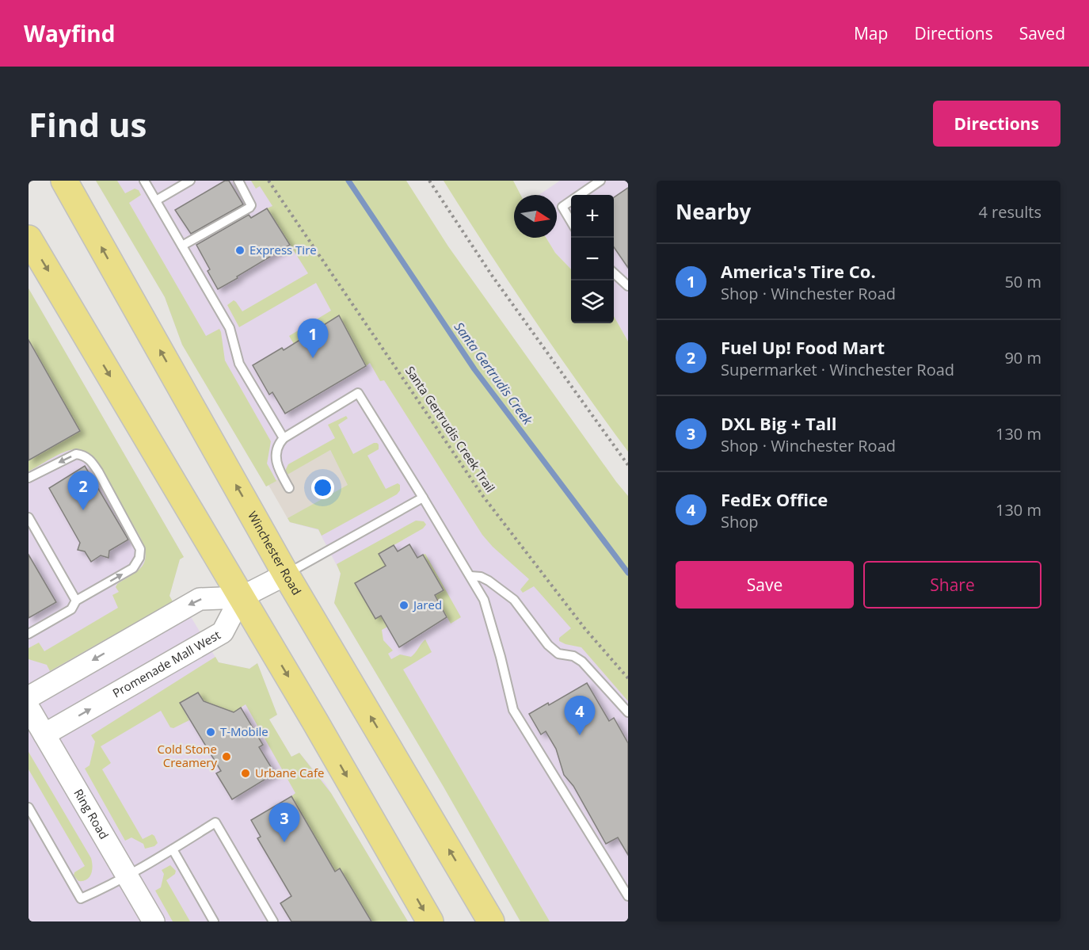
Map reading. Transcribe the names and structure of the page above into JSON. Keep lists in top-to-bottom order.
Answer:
{
  "streets": {
    "main road": ["Winchester Road"],
    "street": ["Promenade Mall West", "Ring Road"],
    "path": ["Santa Gertrudis Creek Trail"]
  },
  "crossings": [
    ["Promenade Mall West", "Ring Road"]
  ],
  "water": ["Santa Gertrudis Creek"],
  "places": [
    "Express Tire",
    "Jared",
    "T-Mobile",
    "Cold Stone Creamery",
    "Urbane Cafe"
  ],
  "north": "right",
  "page": {
    "header": "Wayfind",
    "nav": ["Map", "Directions", "Saved"],
    "buttons": [
      "Directions",
      ["Save", "Share"]
    ],
    "title": "Find us",
    "heading": ["Nearby", "4 results"],
    "map_buttons": ["+", "−"],
    "list": [
      {
        "mark": "1",
        "name": "America's Tire Co.",
        "note": "Shop · Winchester Road",
        "value": "50 m"
      },
      {
        "mark": "2",
        "name": "Fuel Up! Food Mart",
        "note": "Supermarket · Winchester Road",
        "value": "90 m"
      },
      {
        "mark": "3",
        "name": "DXL Big + Tall",
        "note": "Shop · Winchester Road",
        "value": "130 m"
      },
      {
        "mark": "4",
        "name": "FedEx Office",
        "note": "Shop",
        "value": "130 m"
      }
    ],
    "pins": [
      "1",
      "2",
      "4",
      "3"
    ]
  }
}
